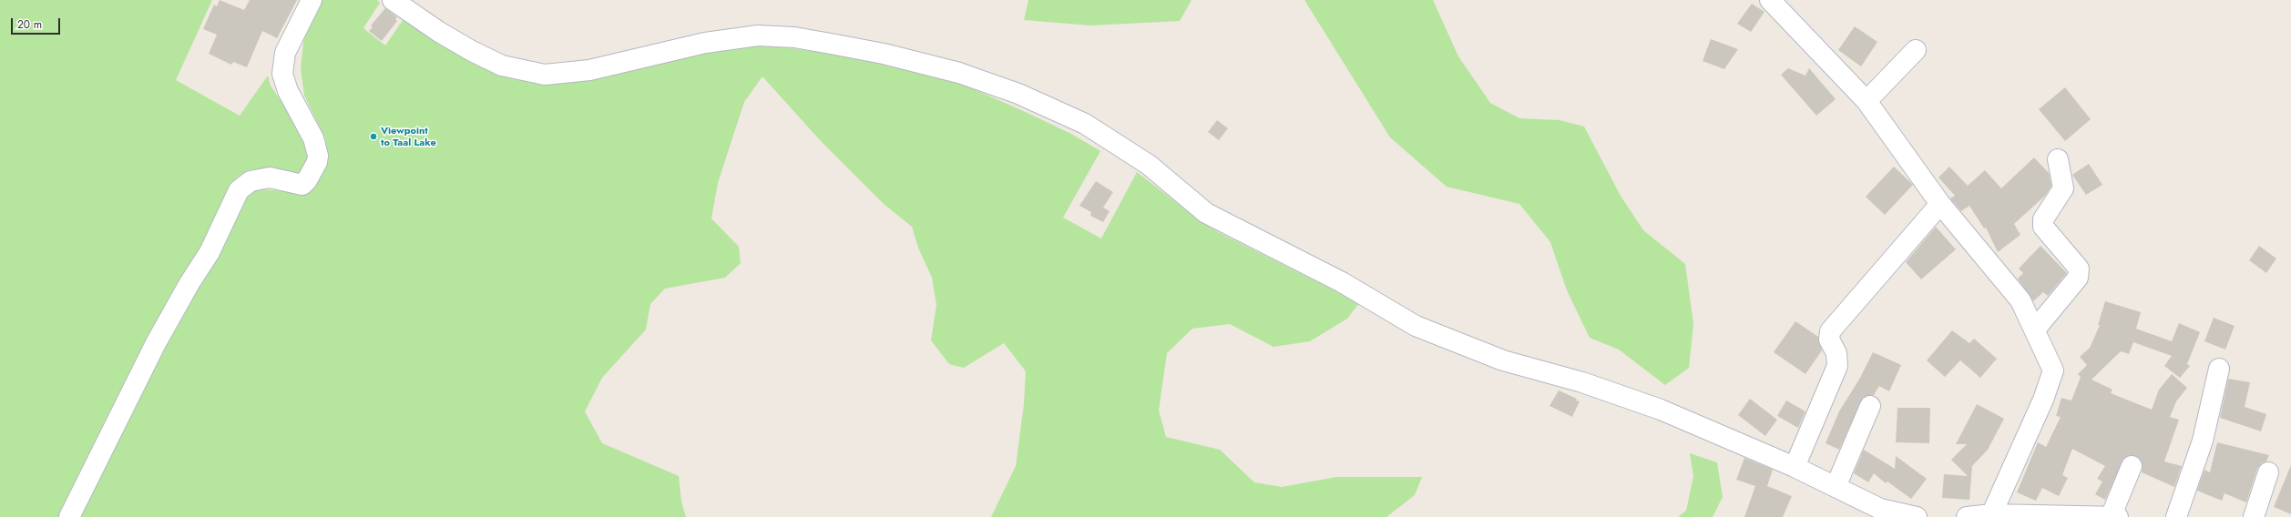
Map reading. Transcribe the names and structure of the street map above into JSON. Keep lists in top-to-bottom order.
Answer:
{
  "places": ["Viewpoint to Taal Lake"],
  "scale_bar": "20 m"
}
